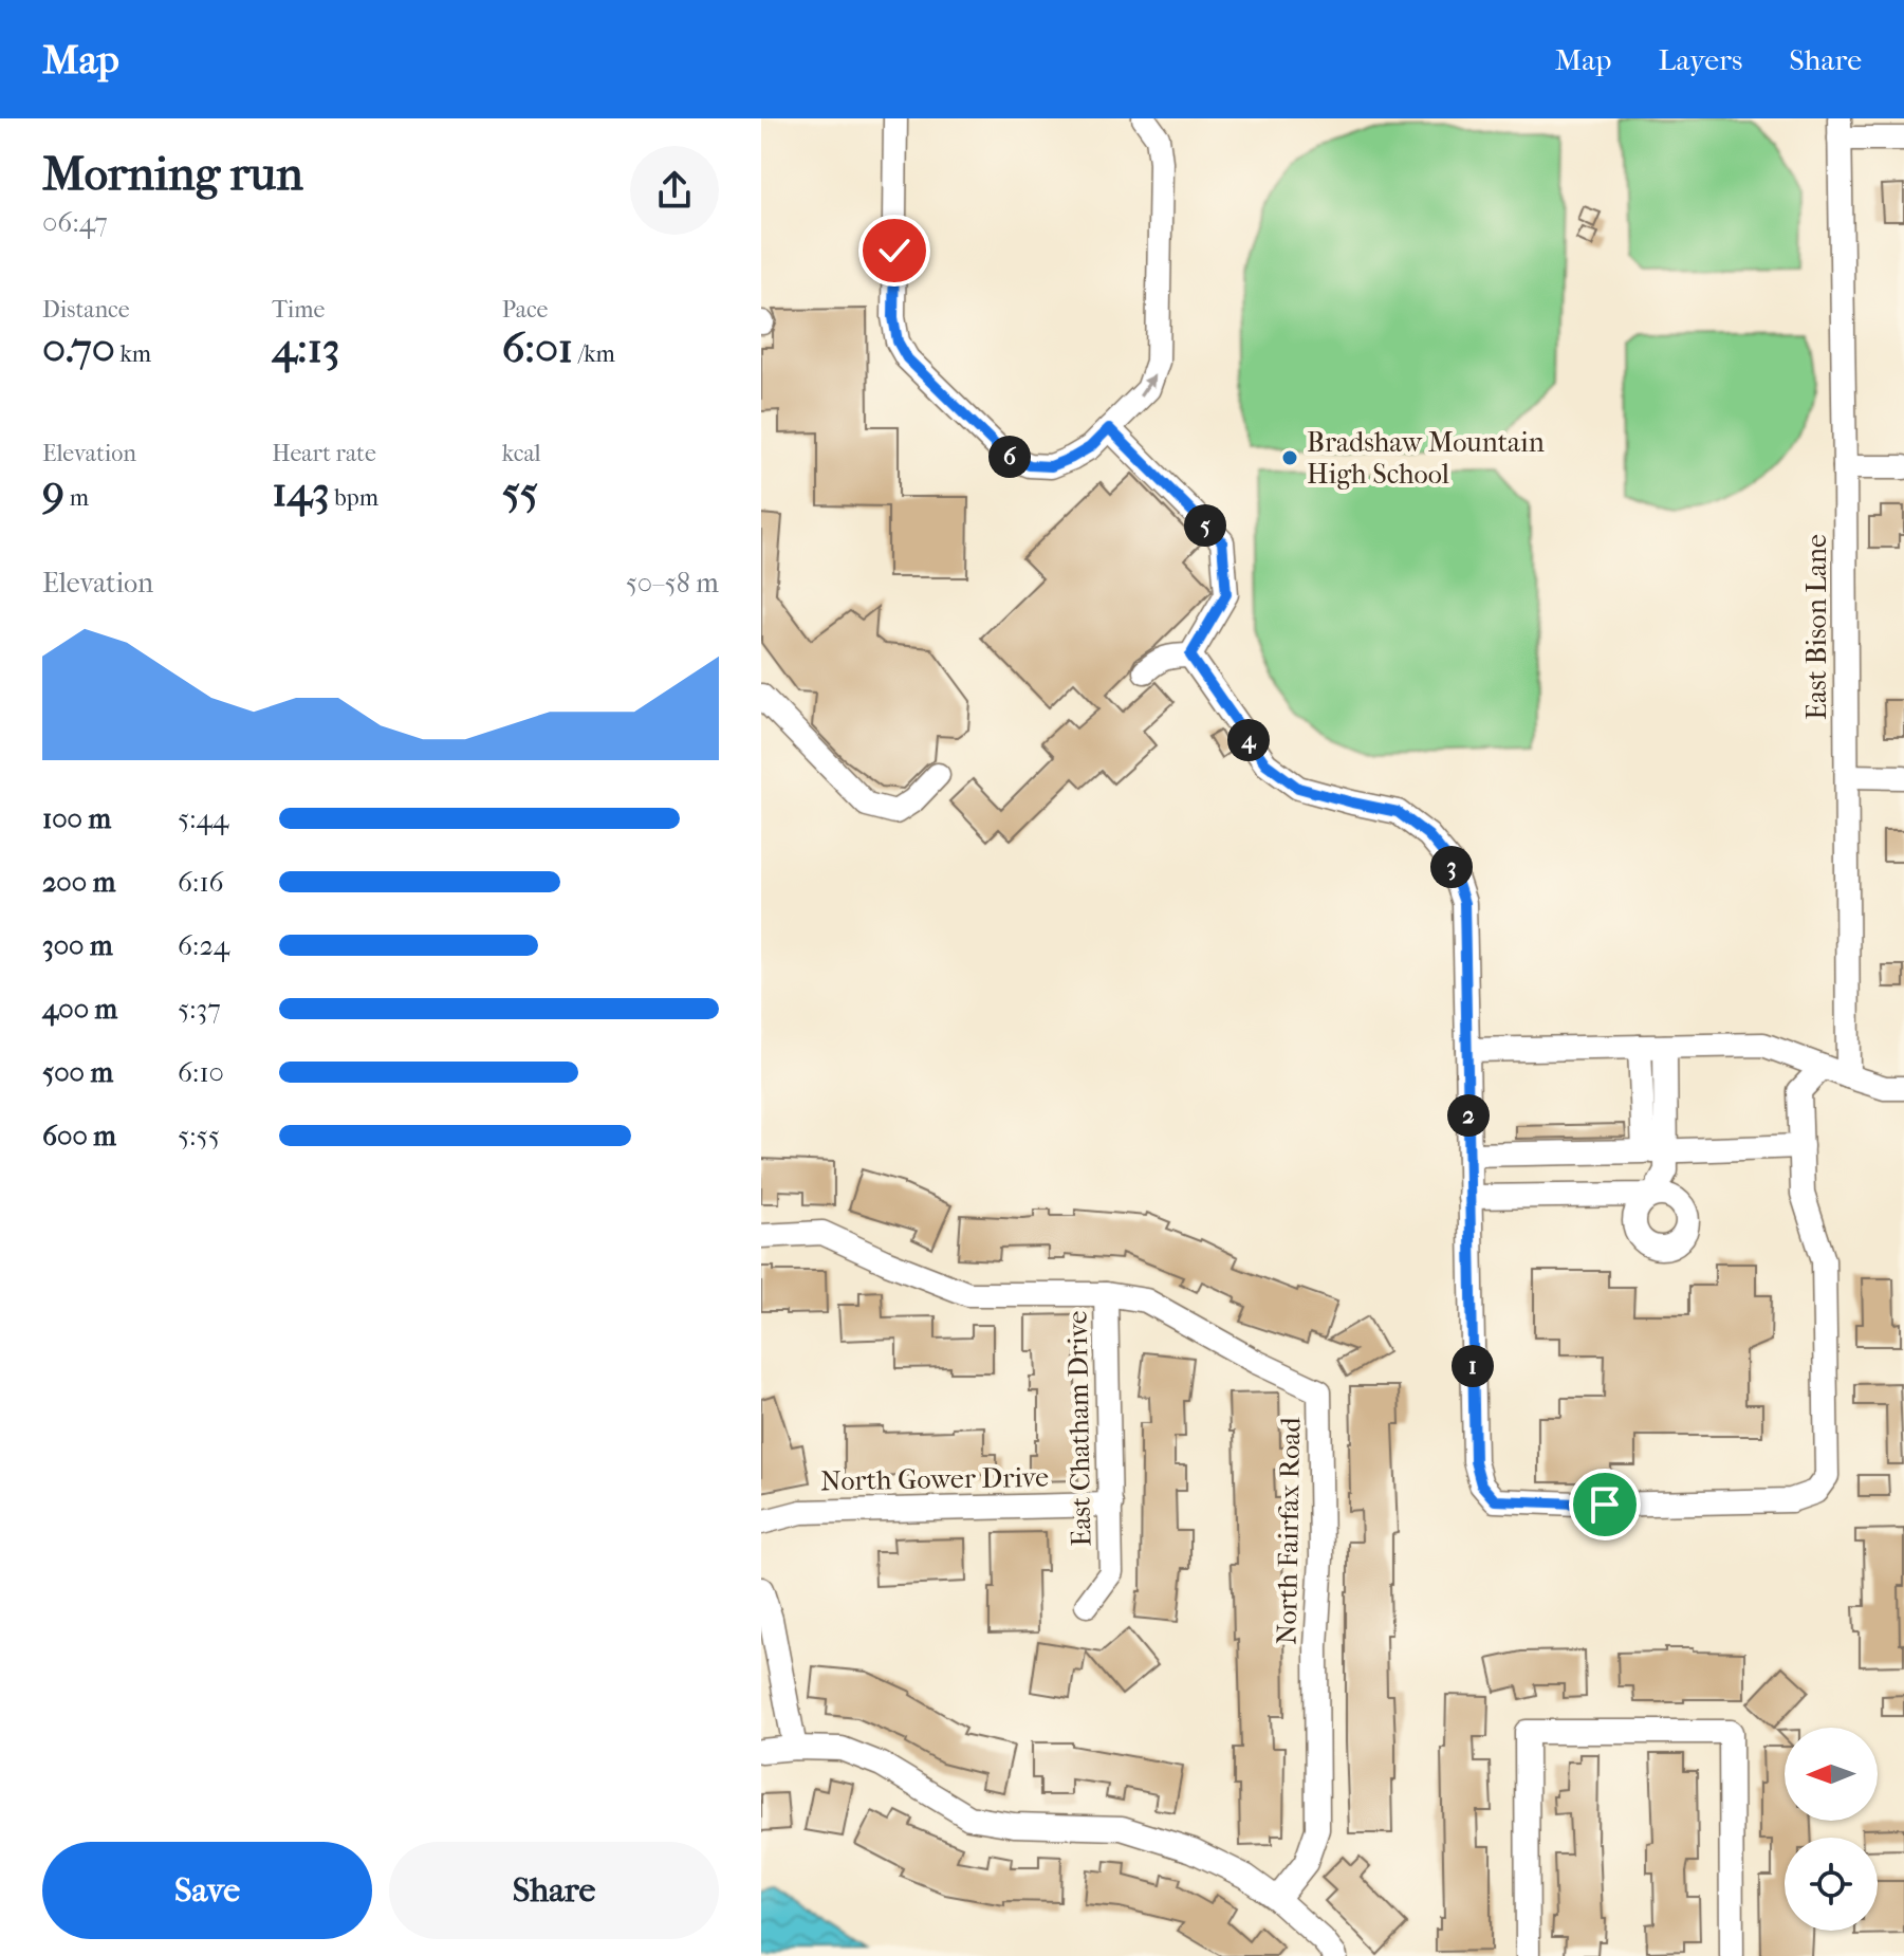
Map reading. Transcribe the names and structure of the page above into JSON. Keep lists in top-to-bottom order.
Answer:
{
  "streets": {
    "street": [
      "East Bison Lane",
      "East Chatham Drive",
      "North Gower Drive",
      "North Fairfax Road"
    ]
  },
  "crossings": [
    ["East Chatham Drive", "North Gower Drive"],
    ["East Chatham Drive", "North Fairfax Road"]
  ],
  "places": ["Bradshaw Mountain High School"],
  "north": "left",
  "page": {
    "header": "Map",
    "nav": ["Map", "Layers", "Share"],
    "heading": ["Morning run", "06:47"],
    "stats": [
      ["Distance", "0.70 km"],
      ["Time", "4:13"],
      ["Pace", "6:01 /km"],
      ["Elevation", "9 m"],
      ["Heart rate", "143 bpm"],
      ["kcal", "55"]
    ],
    "pins": [
      "6",
      "5",
      "4",
      "3",
      "2",
      "1"
    ],
    "chart": ["Elevation", "50–58 m"],
    "list": [
      {
        "name": "100 m",
        "note": "5:44"
      },
      {
        "name": "200 m",
        "note": "6:16"
      },
      {
        "name": "300 m",
        "note": "6:24"
      },
      {
        "name": "400 m",
        "note": "5:37"
      },
      {
        "name": "500 m",
        "note": "6:10"
      },
      {
        "name": "600 m",
        "note": "5:55"
      }
    ],
    "buttons": ["Save", "Share"]
  }
}
